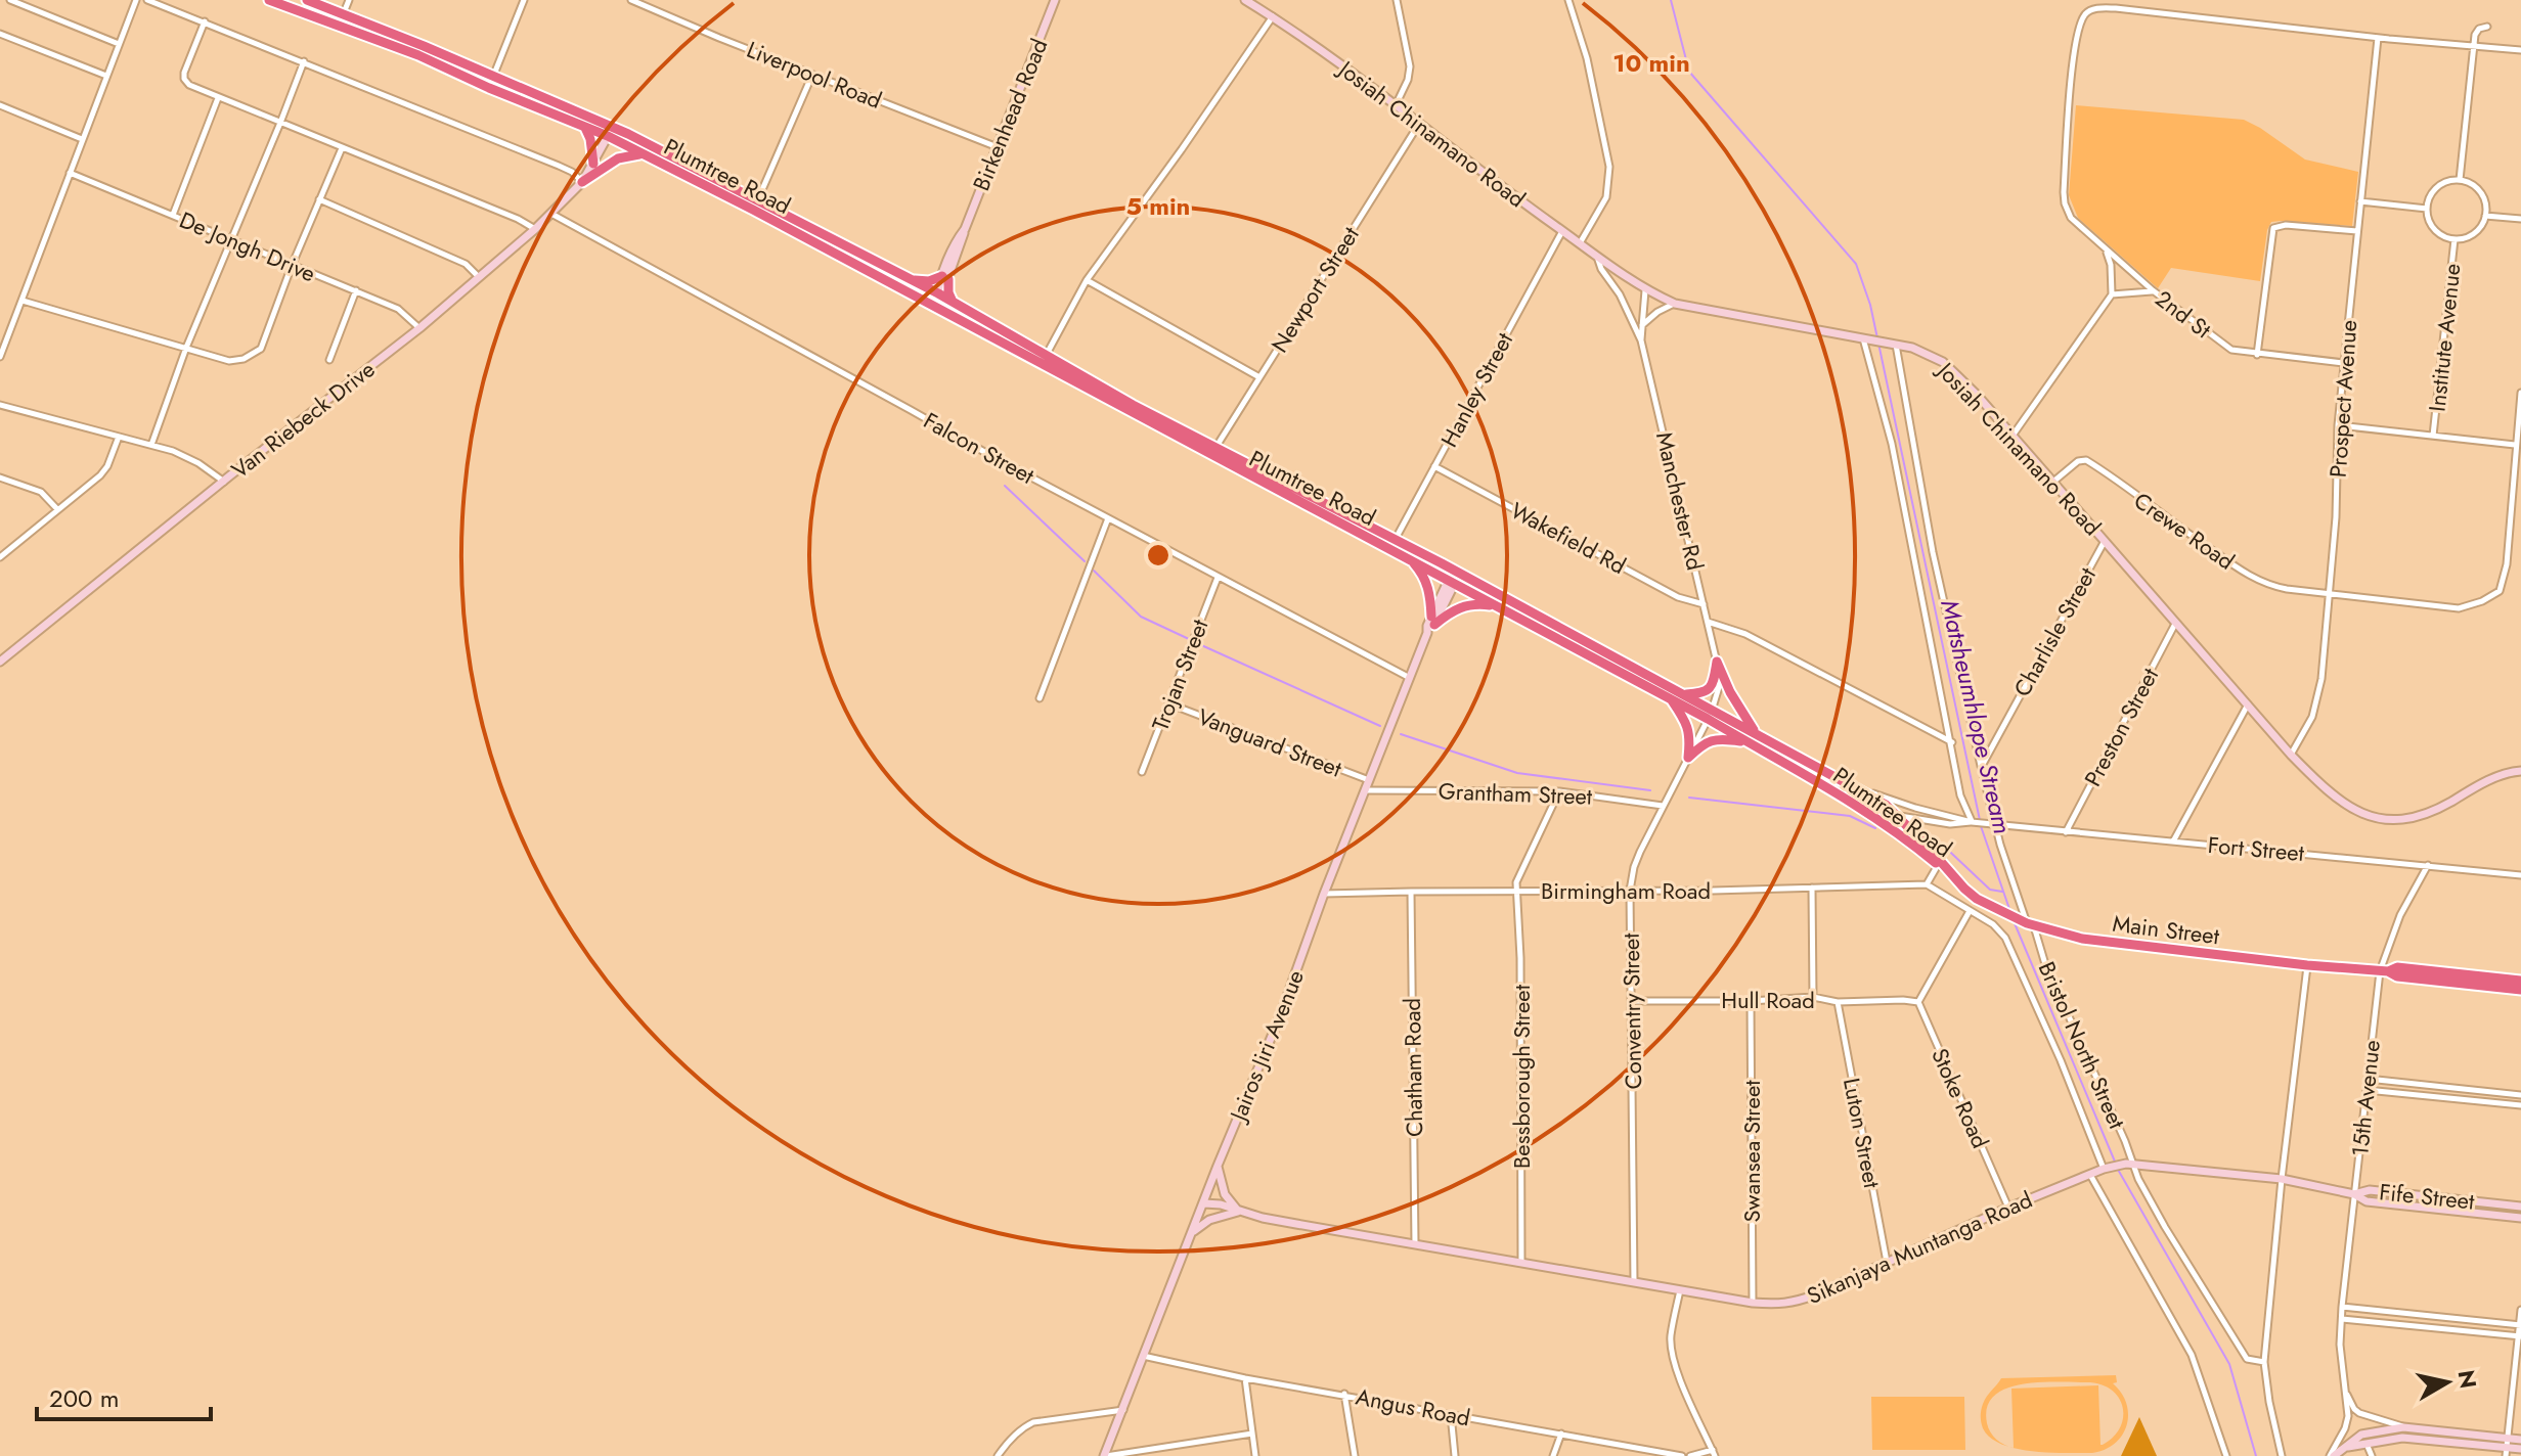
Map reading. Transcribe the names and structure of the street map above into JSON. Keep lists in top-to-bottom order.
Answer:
{
  "streets": {
    "highway": ["Plumtree Road", "Main Street"],
    "street": [
      "Liverpool Road",
      "Birkenhead Road",
      "Josiah Chinamano Road",
      "De Jongh Drive",
      "Newport Street",
      "2nd St",
      "Institute Avenue",
      "Hanley Street",
      "Prospect Avenue",
      "Van Riebeck Drive",
      "Falcon Street",
      "Manchester Rd",
      "Crewe Road",
      "Wakefield Rd",
      "Charlisle Street",
      "Trojan Street",
      "Preston Street",
      "Vanguard Street",
      "Grantham Street",
      "Fort Street",
      "Birmingham Road",
      "Hull Road",
      "Conventry Street",
      "Jairos Jiri Avenue",
      "Bristol North Street",
      "Chatham Road",
      "Bessborough Street",
      "Stoke Road",
      "15th Avenue",
      "Luton Street",
      "Swansea Street",
      "Fife Street",
      "Sikanjaya Muntanga Road",
      "Angus Road"
    ]
  },
  "crossings": [
    ["Liverpool Road", "Birkenhead Road"],
    ["Birkenhead Road", "Plumtree Road"],
    ["Josiah Chinamano Road", "Newport Street"],
    ["Josiah Chinamano Road", "Hanley Street"],
    ["Josiah Chinamano Road", "Prospect Avenue"],
    ["Josiah Chinamano Road", "Crewe Road"],
    ["Josiah Chinamano Road", "Charlisle Street"],
    ["Josiah Chinamano Road", "Preston Street"],
    ["Josiah Chinamano Road", "Bristol North Street"],
    ["Plumtree Road", "Newport Street"],
    ["Plumtree Road", "Hanley Street"],
    ["Plumtree Road", "Van Riebeck Drive"],
    ["Plumtree Road", "Manchester Rd"],
    ["Plumtree Road", "Main Street"],
    ["Plumtree Road", "Conventry Street"],
    ["De Jongh Drive", "Van Riebeck Drive"],
    ["2nd St", "Prospect Avenue"],
    ["Hanley Street", "Wakefield Rd"],
    ["Prospect Avenue", "Crewe Road"],
    ["Van Riebeck Drive", "Falcon Street"],
    ["Falcon Street", "Trojan Street"],
    ["Falcon Street", "Jairos Jiri Avenue"],
    ["Manchester Rd", "Wakefield Rd"],
    ["Manchester Rd", "Conventry Street"],
    ["Charlisle Street", "Bristol North Street"],
    ["Trojan Street", "Vanguard Street"],
    ["Preston Street", "Fort Street"],
    ["Vanguard Street", "Jairos Jiri Avenue"],
    ["Grantham Street", "Conventry Street"],
    ["Grantham Street", "Jairos Jiri Avenue"],
    ["Fort Street", "Bristol North Street"],
    ["Fort Street", "15th Avenue"],
    ["Birmingham Road", "Conventry Street"],
    ["Birmingham Road", "Jairos Jiri Avenue"],
    ["Birmingham Road", "Chatham Road"],
    ["Birmingham Road", "Bessborough Street"],
    ["Main Street", "Bristol North Street"],
    ["Main Street", "15th Avenue"],
    ["Hull Road", "Conventry Street"],
    ["Hull Road", "Stoke Road"],
    ["Hull Road", "Luton Street"],
    ["Hull Road", "Swansea Street"],
    ["Conventry Street", "Sikanjaya Muntanga Road"],
    ["Jairos Jiri Avenue", "Sikanjaya Muntanga Road"],
    ["Jairos Jiri Avenue", "Angus Road"],
    ["Bristol North Street", "Sikanjaya Muntanga Road"],
    ["Chatham Road", "Sikanjaya Muntanga Road"],
    ["Bessborough Street", "Sikanjaya Muntanga Road"],
    ["Stoke Road", "Sikanjaya Muntanga Road"],
    ["15th Avenue", "Fife Street"],
    ["15th Avenue", "Sikanjaya Muntanga Road"],
    ["Luton Street", "Sikanjaya Muntanga Road"],
    ["Swansea Street", "Sikanjaya Muntanga Road"],
    ["Fife Street", "Sikanjaya Muntanga Road"]
  ],
  "water": ["Matsheumhlope Stream"],
  "scale_bar": "200 m",
  "north": "right",
  "rings": ["10 min", "5 min"]
}
